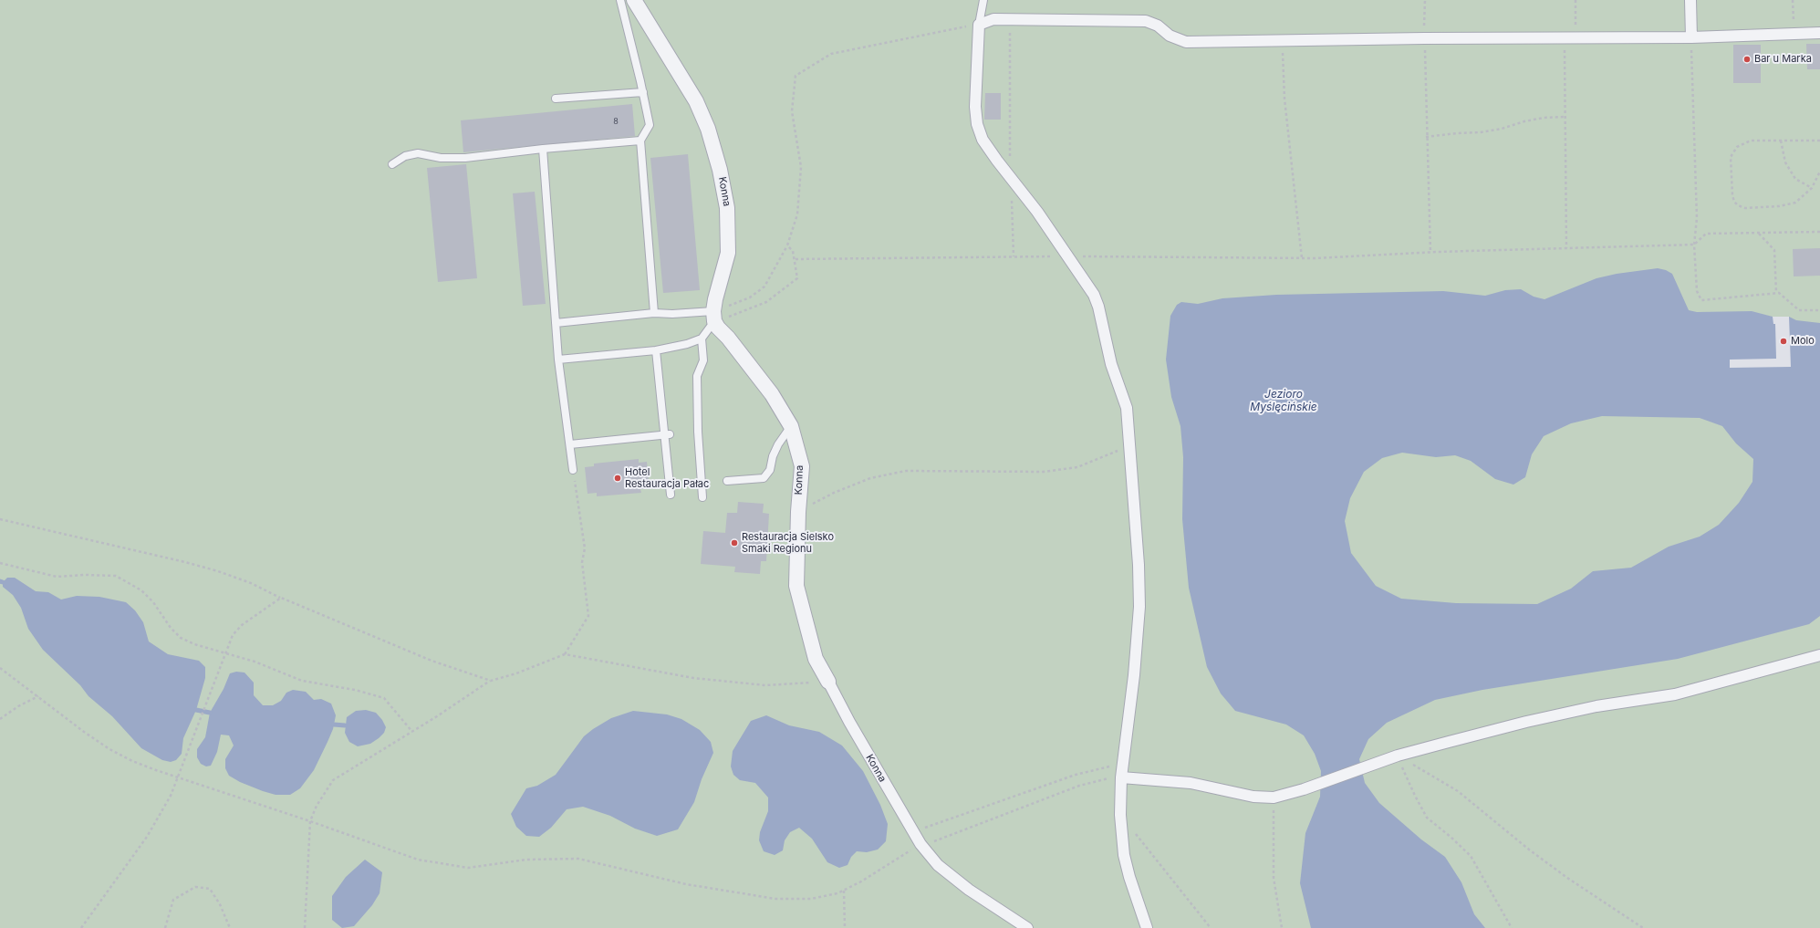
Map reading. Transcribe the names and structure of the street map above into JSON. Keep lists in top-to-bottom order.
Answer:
{
  "streets": {
    "street": ["Konna"]
  },
  "water": ["Jezioro Myślęcińskie"],
  "places": [
    "Bar u Marka",
    "Molo",
    "Hotel Restauracja Pałac",
    "Restauracja Sielsko Smaki Regionu"
  ],
  "house_numbers": ["8"]
}
